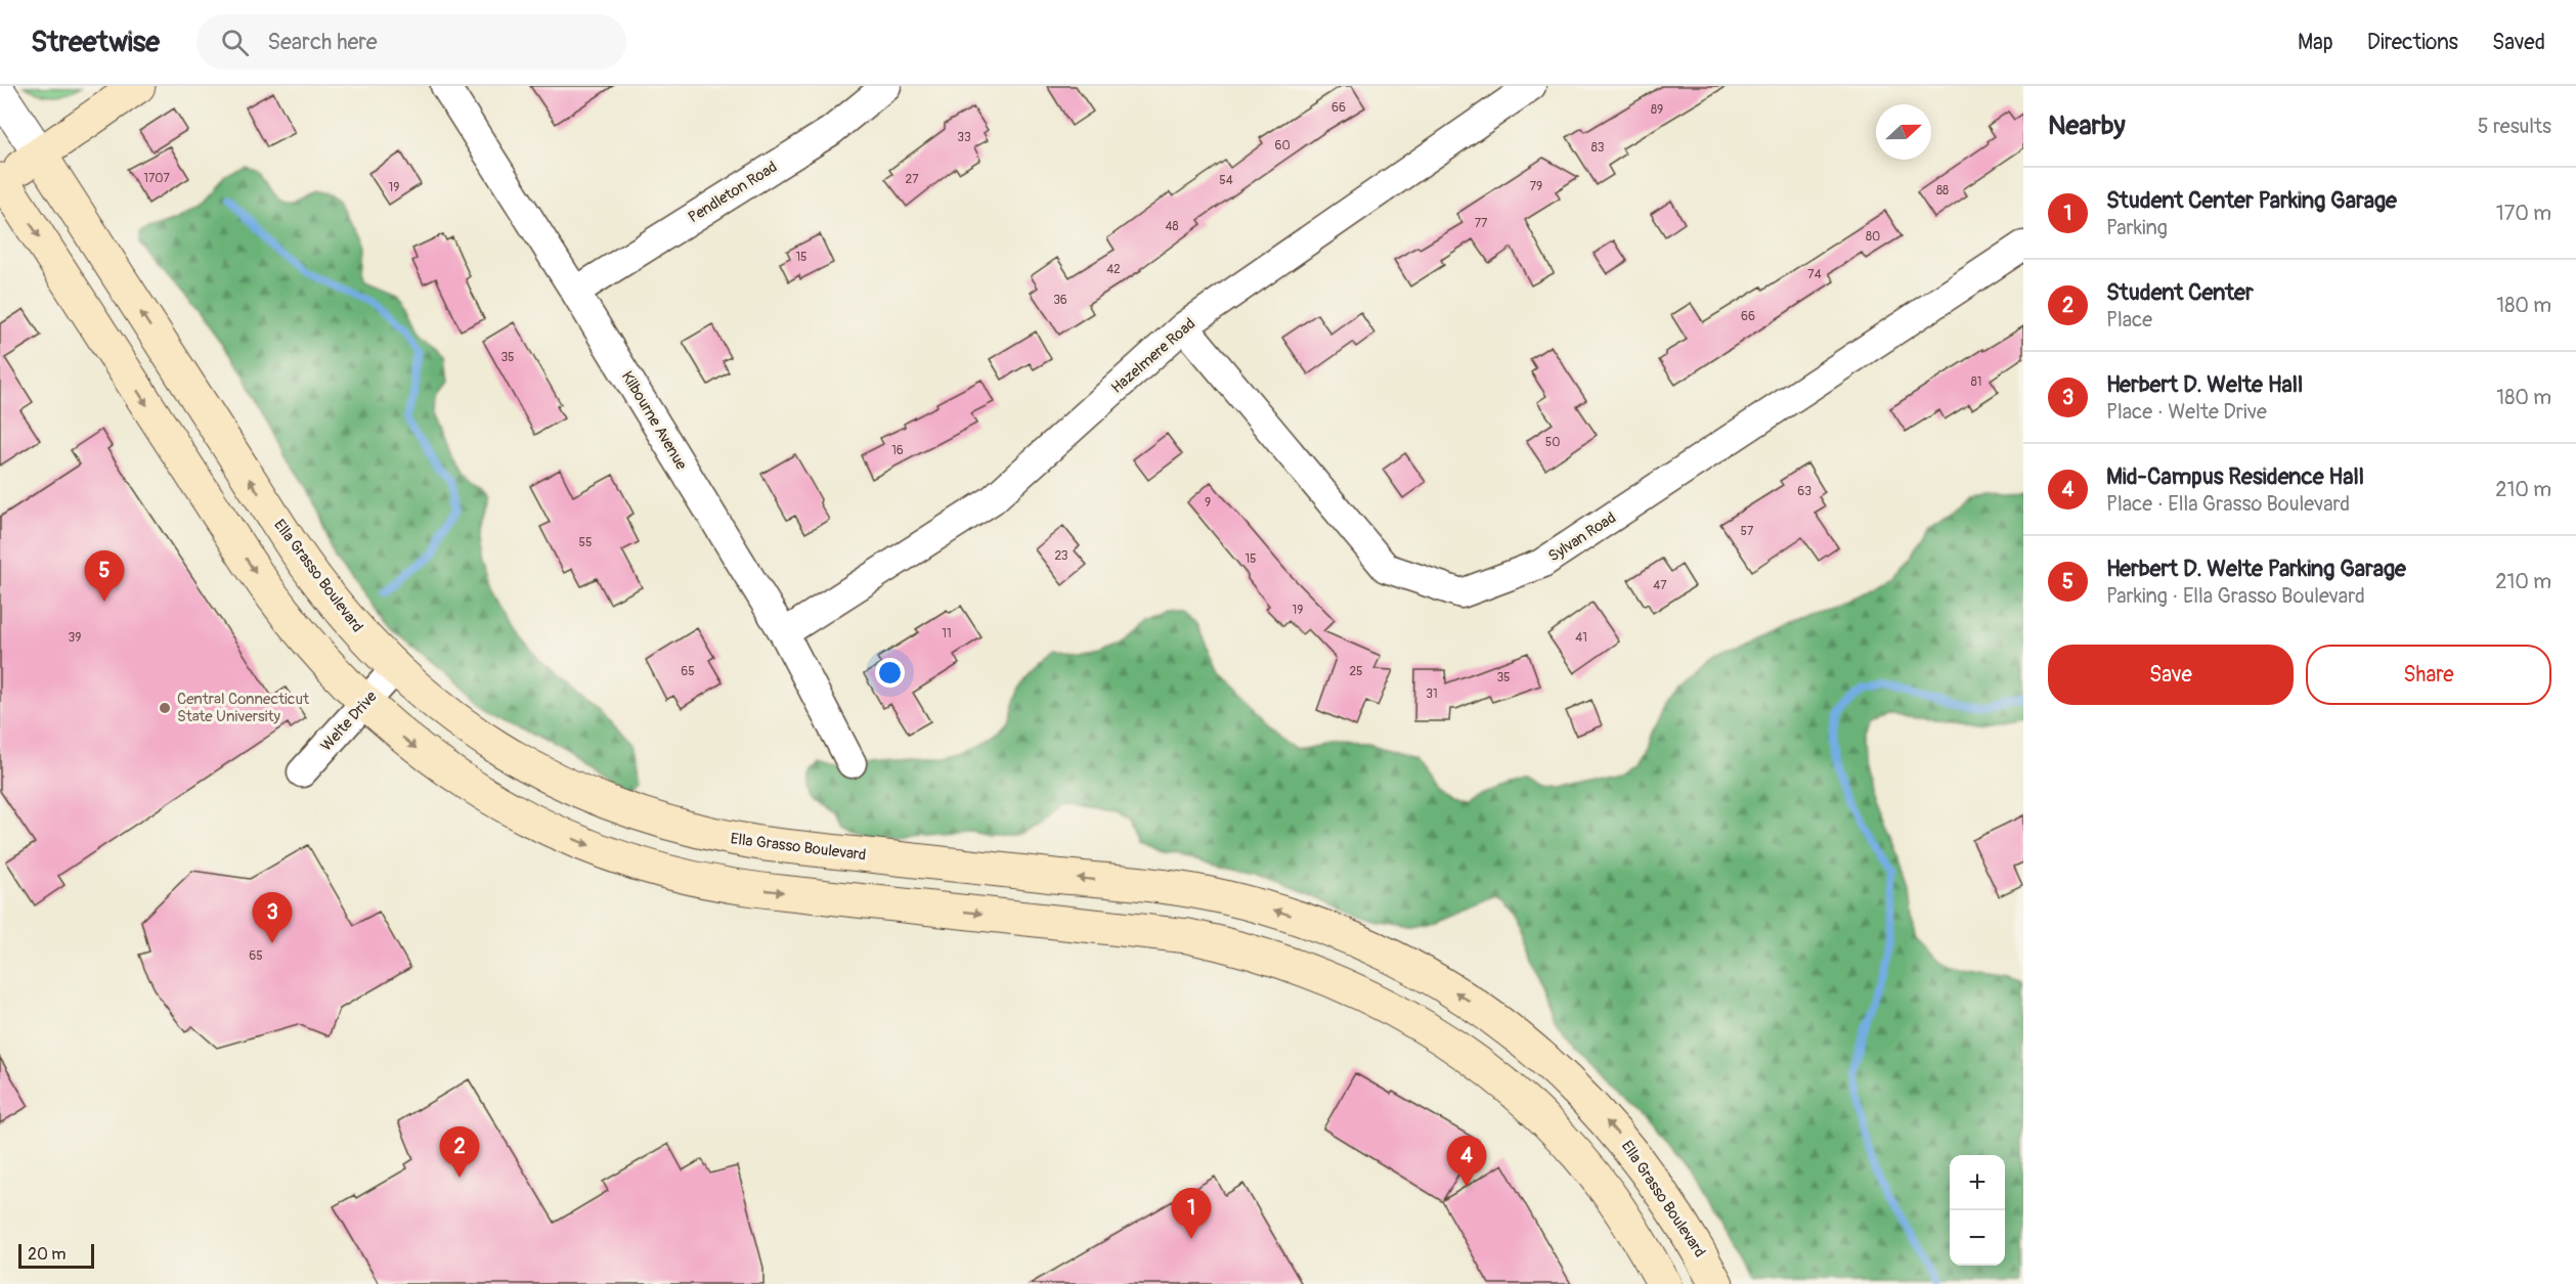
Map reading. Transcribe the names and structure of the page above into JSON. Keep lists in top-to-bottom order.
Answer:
{
  "streets": {
    "main road": ["Ella Grasso Boulevard"],
    "street": [
      "Pendleton Road",
      "Hazelmere Road",
      "Kilbourne Avenue",
      "Sylvan Road",
      "Welte Drive"
    ]
  },
  "crossings": [
    ["Pendleton Road", "Kilbourne Avenue"],
    ["Hazelmere Road", "Kilbourne Avenue"],
    ["Hazelmere Road", "Sylvan Road"],
    ["Ella Grasso Boulevard", "Welte Drive"]
  ],
  "places": ["Central Connecticut State University"],
  "house_numbers": [
    "66",
    "89",
    "33",
    "60",
    "83",
    "1707",
    "27",
    "54",
    "79",
    "19",
    "88",
    "77",
    "48",
    "80",
    "15",
    "42",
    "74",
    "36",
    "66",
    "35",
    "81",
    "50",
    "16",
    "63",
    "9",
    "57",
    "55",
    "23",
    "15",
    "47",
    "19",
    "11",
    "39",
    "41",
    "65",
    "25",
    "35",
    "31",
    "65"
  ],
  "scale_bar": "20 m",
  "north": "right",
  "page": {
    "header": "Streetwise",
    "search": "Search here",
    "nav": ["Map", "Directions", "Saved"],
    "heading": ["Nearby", "5 results"],
    "list": [
      {
        "mark": "1",
        "name": "Student Center Parking Garage",
        "note": "Parking",
        "value": "170 m"
      },
      {
        "mark": "2",
        "name": "Student Center",
        "note": "Place",
        "value": "180 m"
      },
      {
        "mark": "3",
        "name": "Herbert D. Welte Hall",
        "note": "Place · Welte Drive",
        "value": "180 m"
      },
      {
        "mark": "4",
        "name": "Mid-Campus Residence Hall",
        "note": "Place · Ella Grasso Boulevard",
        "value": "210 m"
      },
      {
        "mark": "5",
        "name": "Herbert D. Welte Parking Garage",
        "note": "Parking · Ella Grasso Boulevard",
        "value": "210 m"
      }
    ],
    "pins": [
      "5",
      "3",
      "2",
      "4",
      "1"
    ],
    "buttons": ["Save", "Share"],
    "map_buttons": ["+", "−"],
    "scale": "20 m"
  }
}
